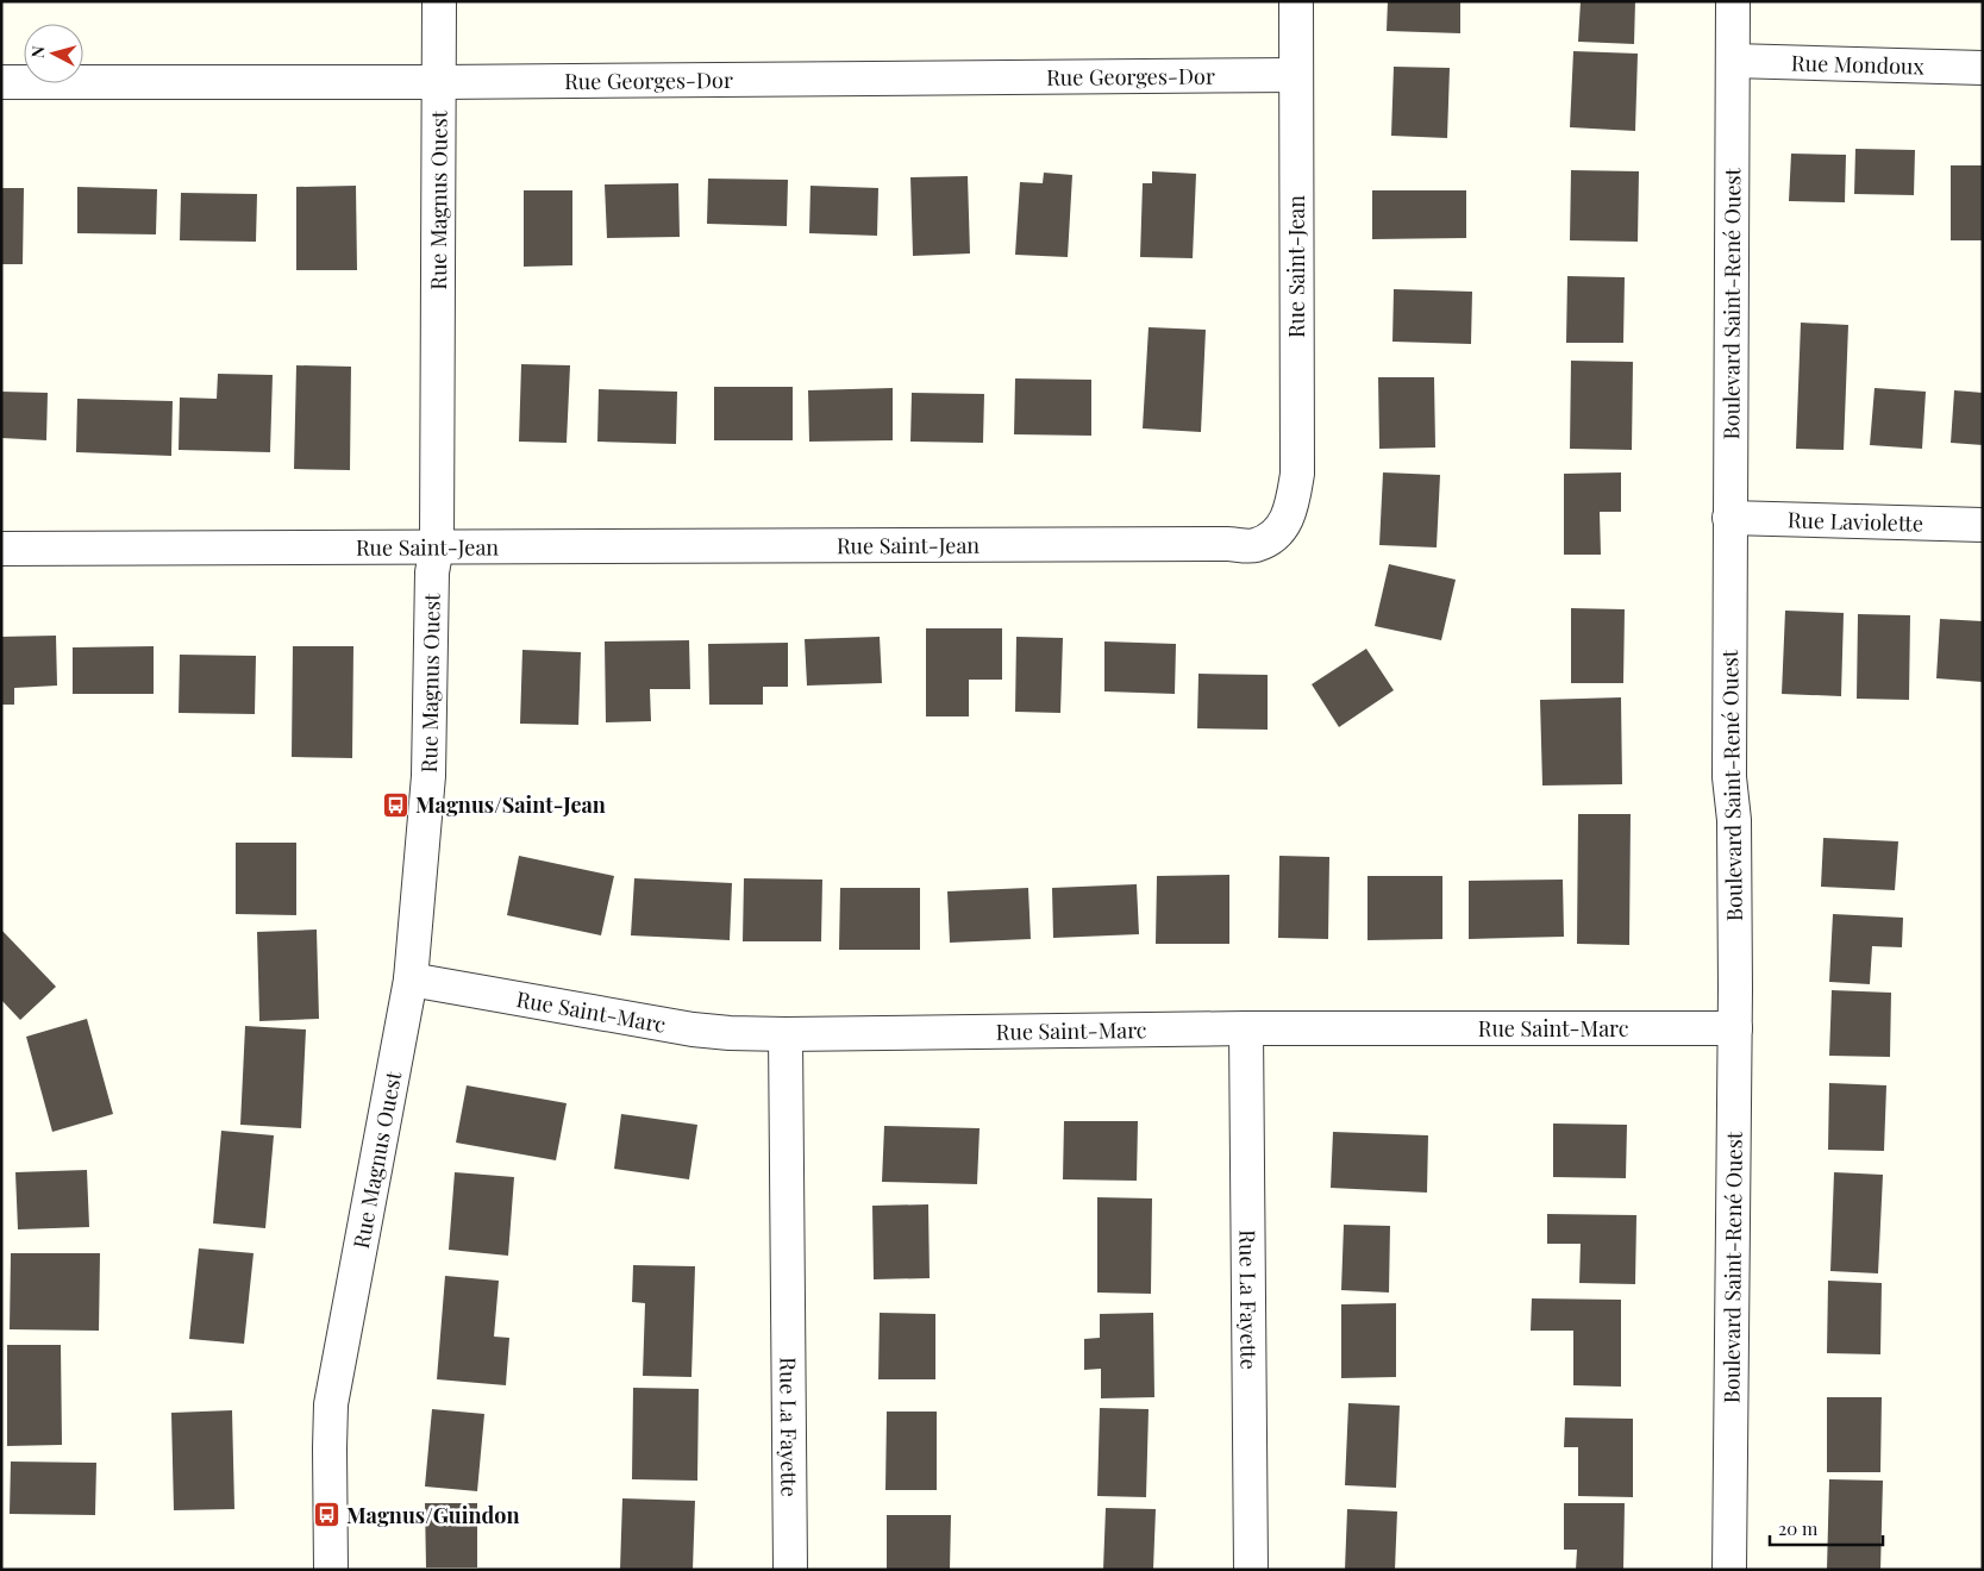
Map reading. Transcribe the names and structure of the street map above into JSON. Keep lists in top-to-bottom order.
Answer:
{
  "streets": {
    "street": [
      "Rue Mondoux",
      "Rue Georges-Dor",
      "Rue Magnus Ouest",
      "Rue Saint-Jean",
      "Boulevard Saint-René Ouest",
      "Rue Laviolette",
      "Rue Saint-Marc",
      "Rue La Fayette"
    ]
  },
  "crossings": [
    ["Rue Mondoux", "Boulevard Saint-René Ouest"],
    ["Rue Georges-Dor", "Rue Magnus Ouest"],
    ["Rue Georges-Dor", "Rue Saint-Jean"],
    ["Rue Magnus Ouest", "Rue Saint-Jean"],
    ["Rue Magnus Ouest", "Rue Saint-Marc"],
    ["Boulevard Saint-René Ouest", "Rue Laviolette"],
    ["Boulevard Saint-René Ouest", "Rue Saint-Marc"],
    ["Rue Saint-Marc", "Rue La Fayette"]
  ],
  "places": {
    "bus stop": ["Magnus/Saint-Jean", "Magnus/Guindon"]
  },
  "scale_bar": "20 m",
  "north": "left"
}
